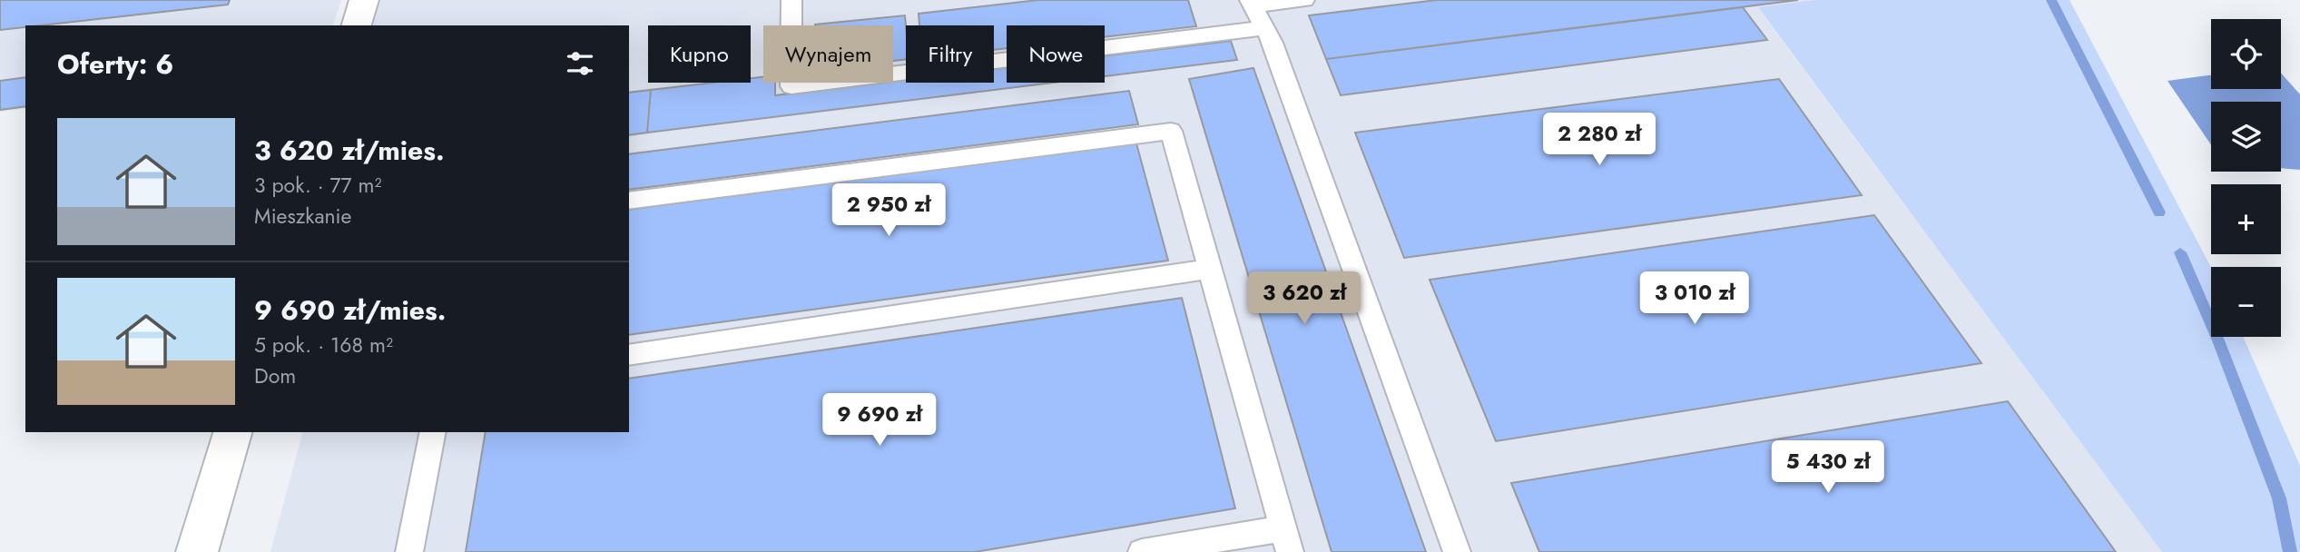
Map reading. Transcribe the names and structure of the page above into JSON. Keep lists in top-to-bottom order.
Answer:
{
  "page": {
    "map_buttons": ["+", "−"],
    "chip": [
      "Kupno",
      "Wynajem",
      "Filtry",
      "Nowe"
    ],
    "heading": "Oferty: 6",
    "list": [
      {
        "name": "3 620 zł/mies.",
        "note": "3 pok. · 77 m² · Mieszkanie"
      },
      {
        "name": "9 690 zł/mies.",
        "note": "5 pok. · 168 m² · Dom"
      }
    ],
    "price": [
      "2 280 zł",
      "2 950 zł",
      "3 620 zł",
      "3 010 zł",
      "9 690 zł",
      "5 430 zł"
    ]
  }
}
